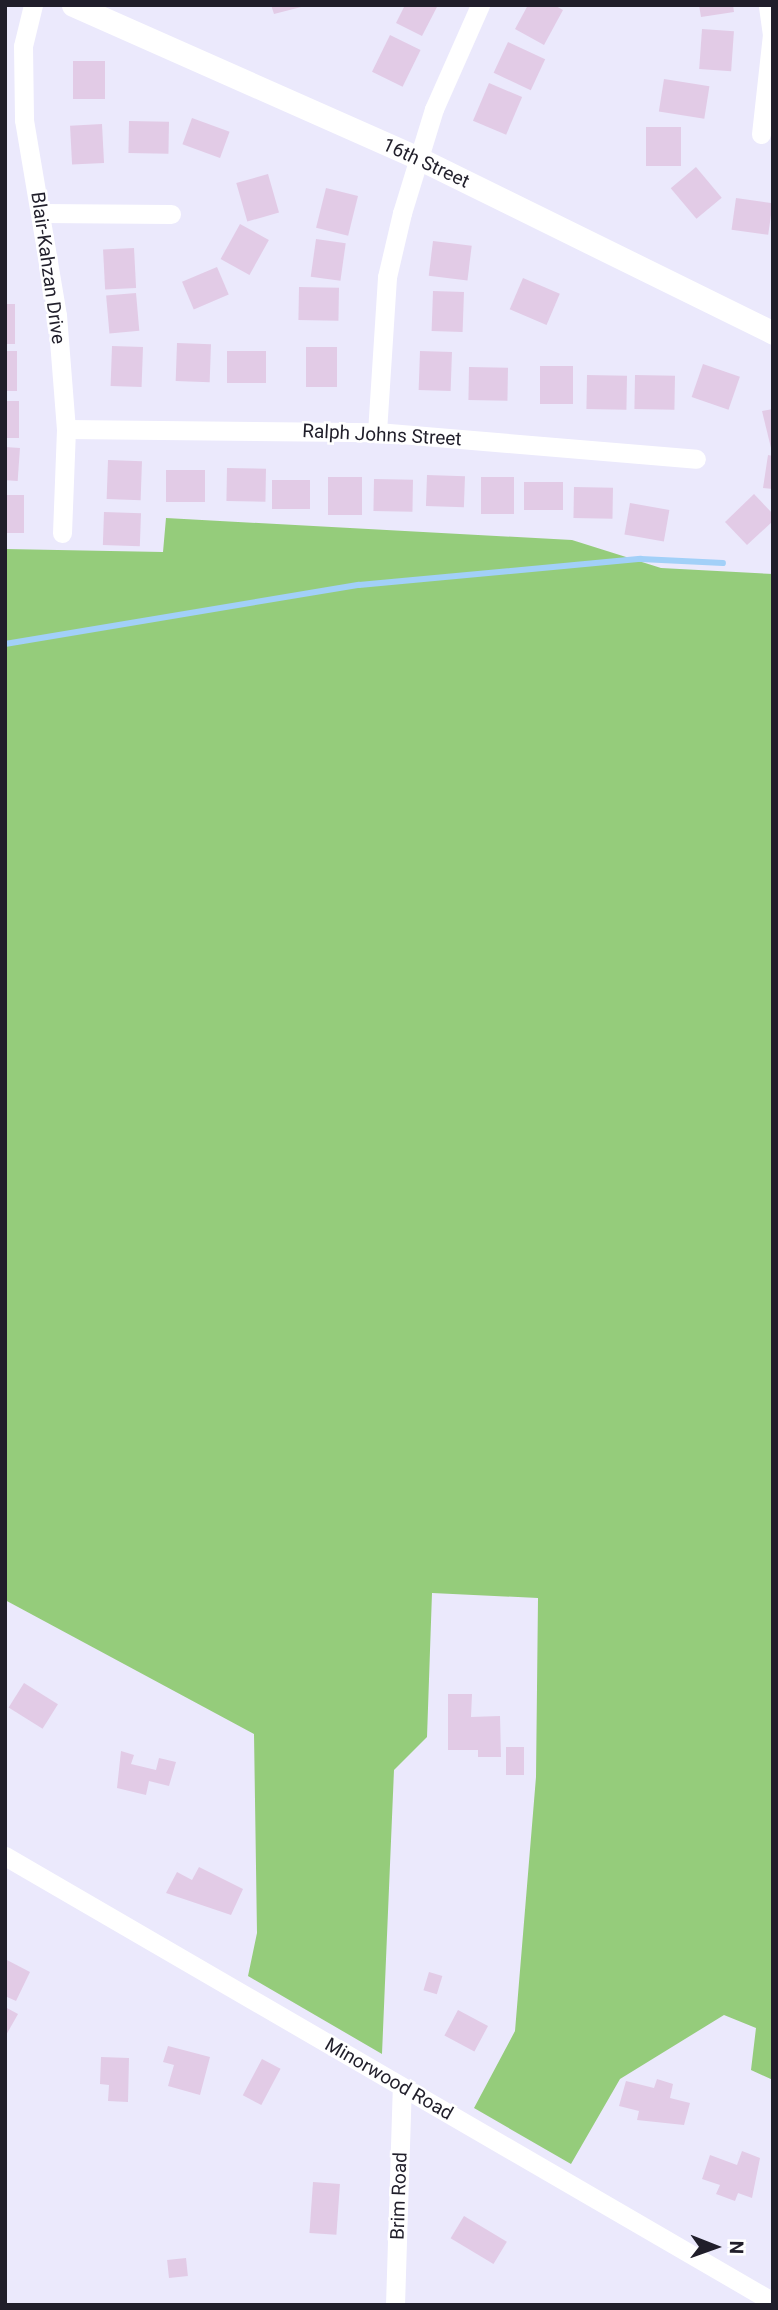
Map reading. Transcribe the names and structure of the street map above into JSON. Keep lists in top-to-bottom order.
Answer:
{
  "streets": {
    "street": [
      "16th Street",
      "Blair-Kahzan Drive",
      "Ralph Johns Street",
      "Minorwood Road",
      "Brim Road"
    ]
  },
  "crossings": [
    ["Blair-Kahzan Drive", "Ralph Johns Street"],
    ["Minorwood Road", "Brim Road"]
  ],
  "north": "right"
}
